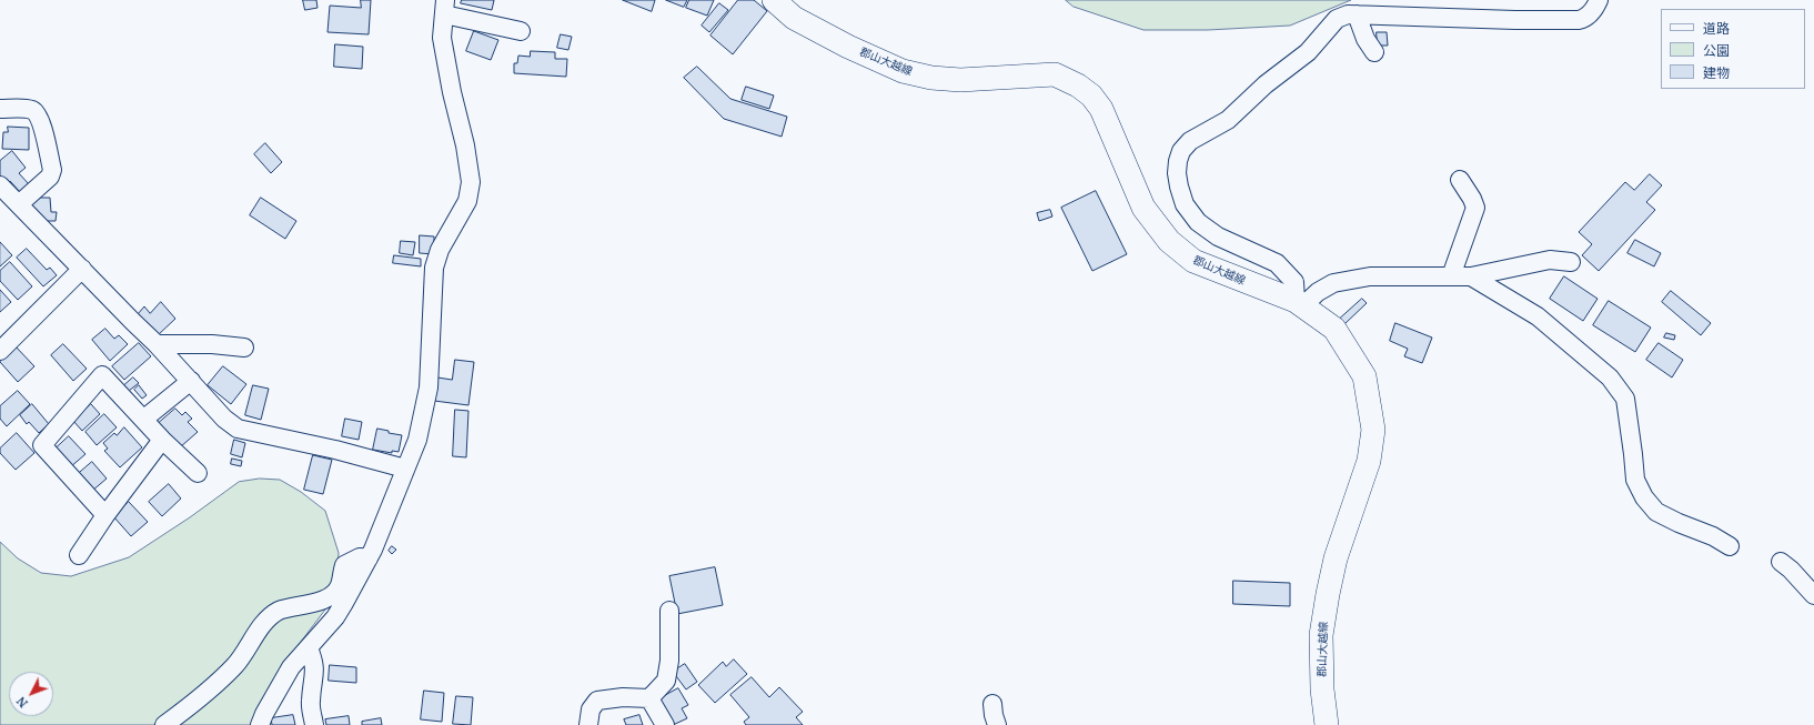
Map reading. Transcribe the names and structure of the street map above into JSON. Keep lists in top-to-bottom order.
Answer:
{
  "streets": {
    "main road": ["郡山大越線"]
  },
  "legend": ["道路", "公園", "建物"],
  "north": "bottom left"
}
